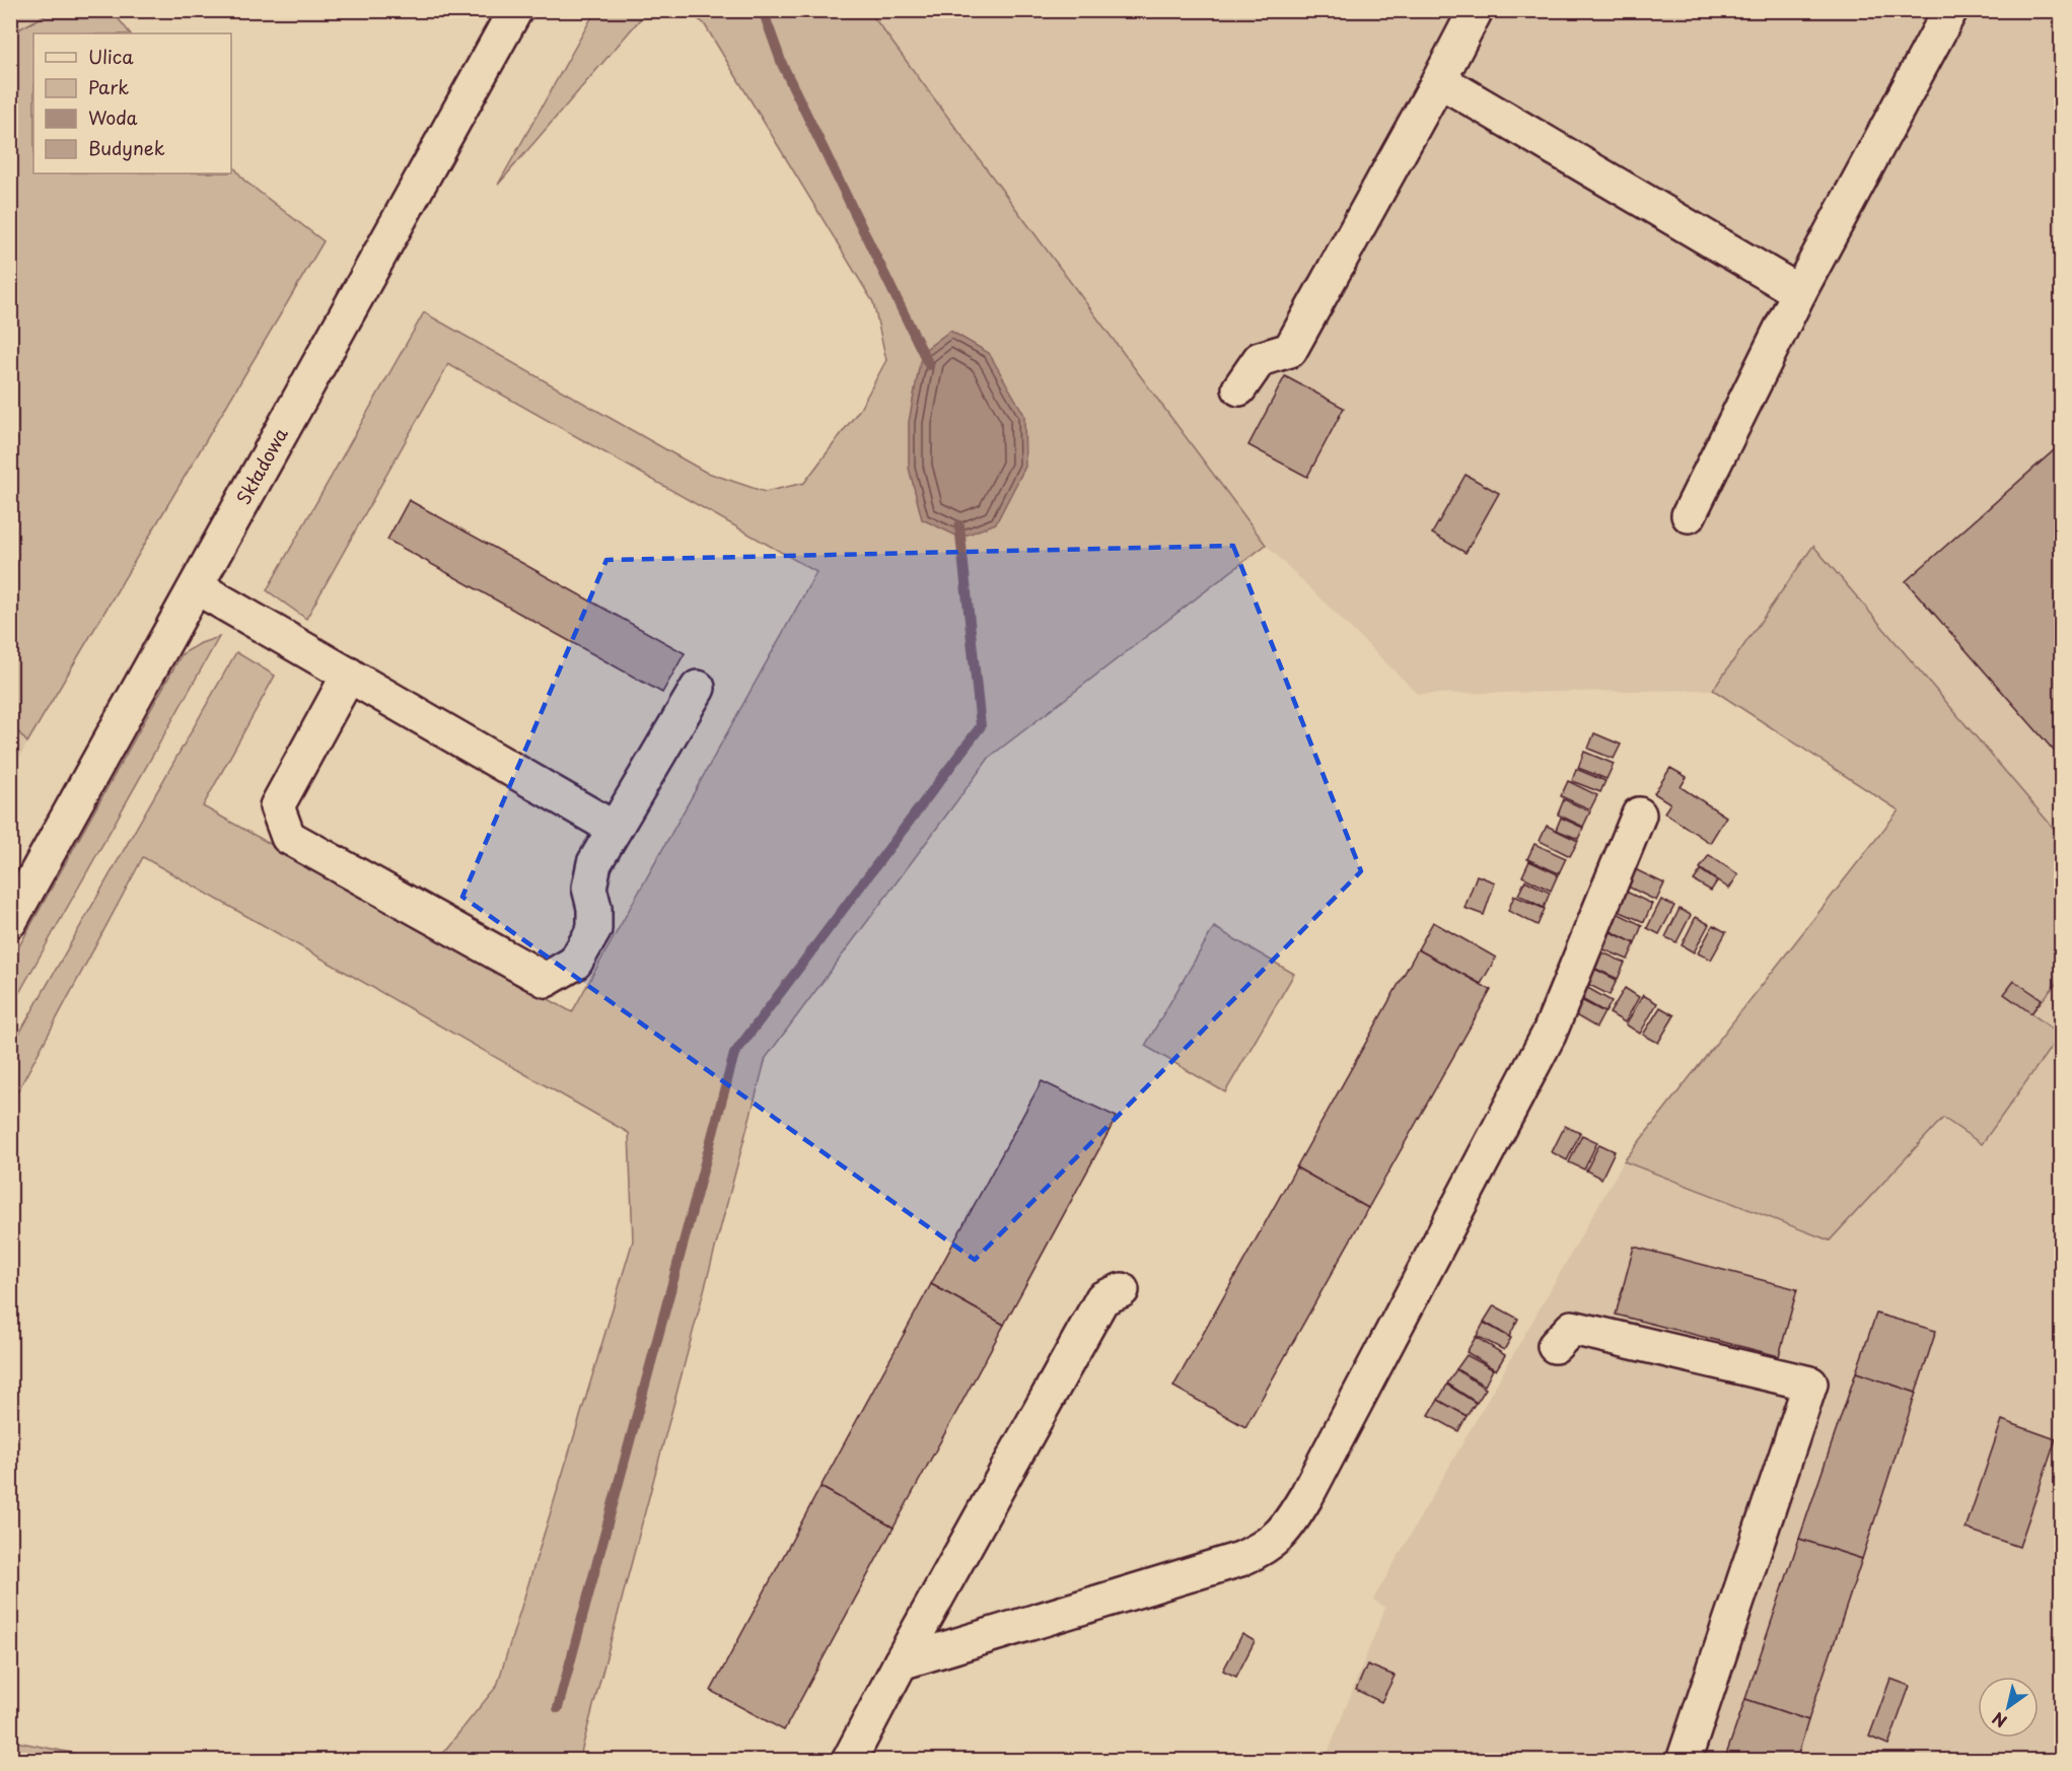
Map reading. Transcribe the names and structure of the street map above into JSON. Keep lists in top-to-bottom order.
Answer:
{
  "streets": {
    "street": ["Składowa"]
  },
  "legend": [
    "Ulica",
    "Park",
    "Woda",
    "Budynek"
  ],
  "north": "bottom left"
}
